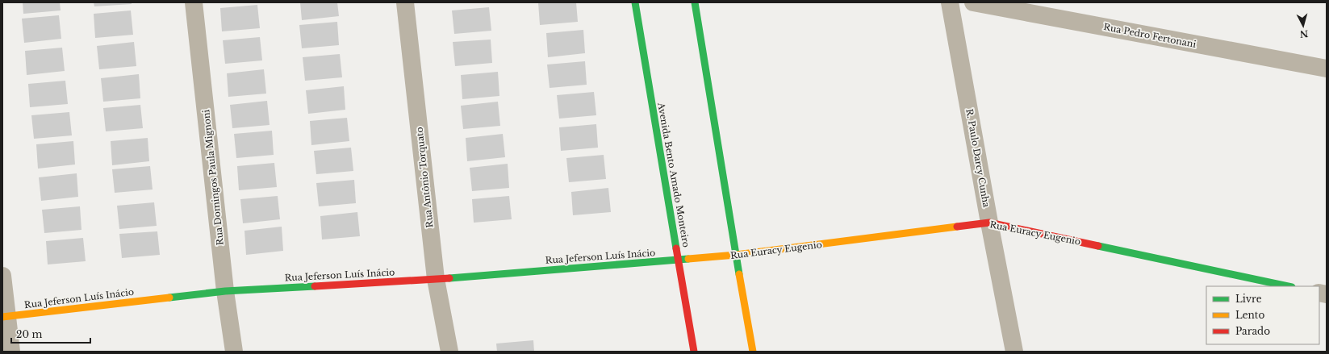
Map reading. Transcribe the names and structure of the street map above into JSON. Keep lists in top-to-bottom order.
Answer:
{
  "streets": {
    "street": [
      "Rua Pedro Fertonani",
      "R. Paulo Darcy Cunha",
      "Avenida Bento Amado Monteiro",
      "Rua Domingos Paula Mignoni",
      "Rua Antônio Torquato",
      "Rua Euracy Eugenio",
      "Rua Jeferson Luís Inácio"
    ]
  },
  "crossings": [
    ["R. Paulo Darcy Cunha", "Rua Euracy Eugenio"],
    ["Avenida Bento Amado Monteiro", "Rua Euracy Eugenio"],
    ["Avenida Bento Amado Monteiro", "Rua Jeferson Luís Inácio"],
    ["Rua Domingos Paula Mignoni", "Rua Jeferson Luís Inácio"],
    ["Rua Antônio Torquato", "Rua Jeferson Luís Inácio"],
    ["Rua Euracy Eugenio", "Rua Jeferson Luís Inácio"]
  ],
  "legend": ["Livre", "Lento", "Parado"],
  "scale_bar": "20 m",
  "north": "bottom"
}
